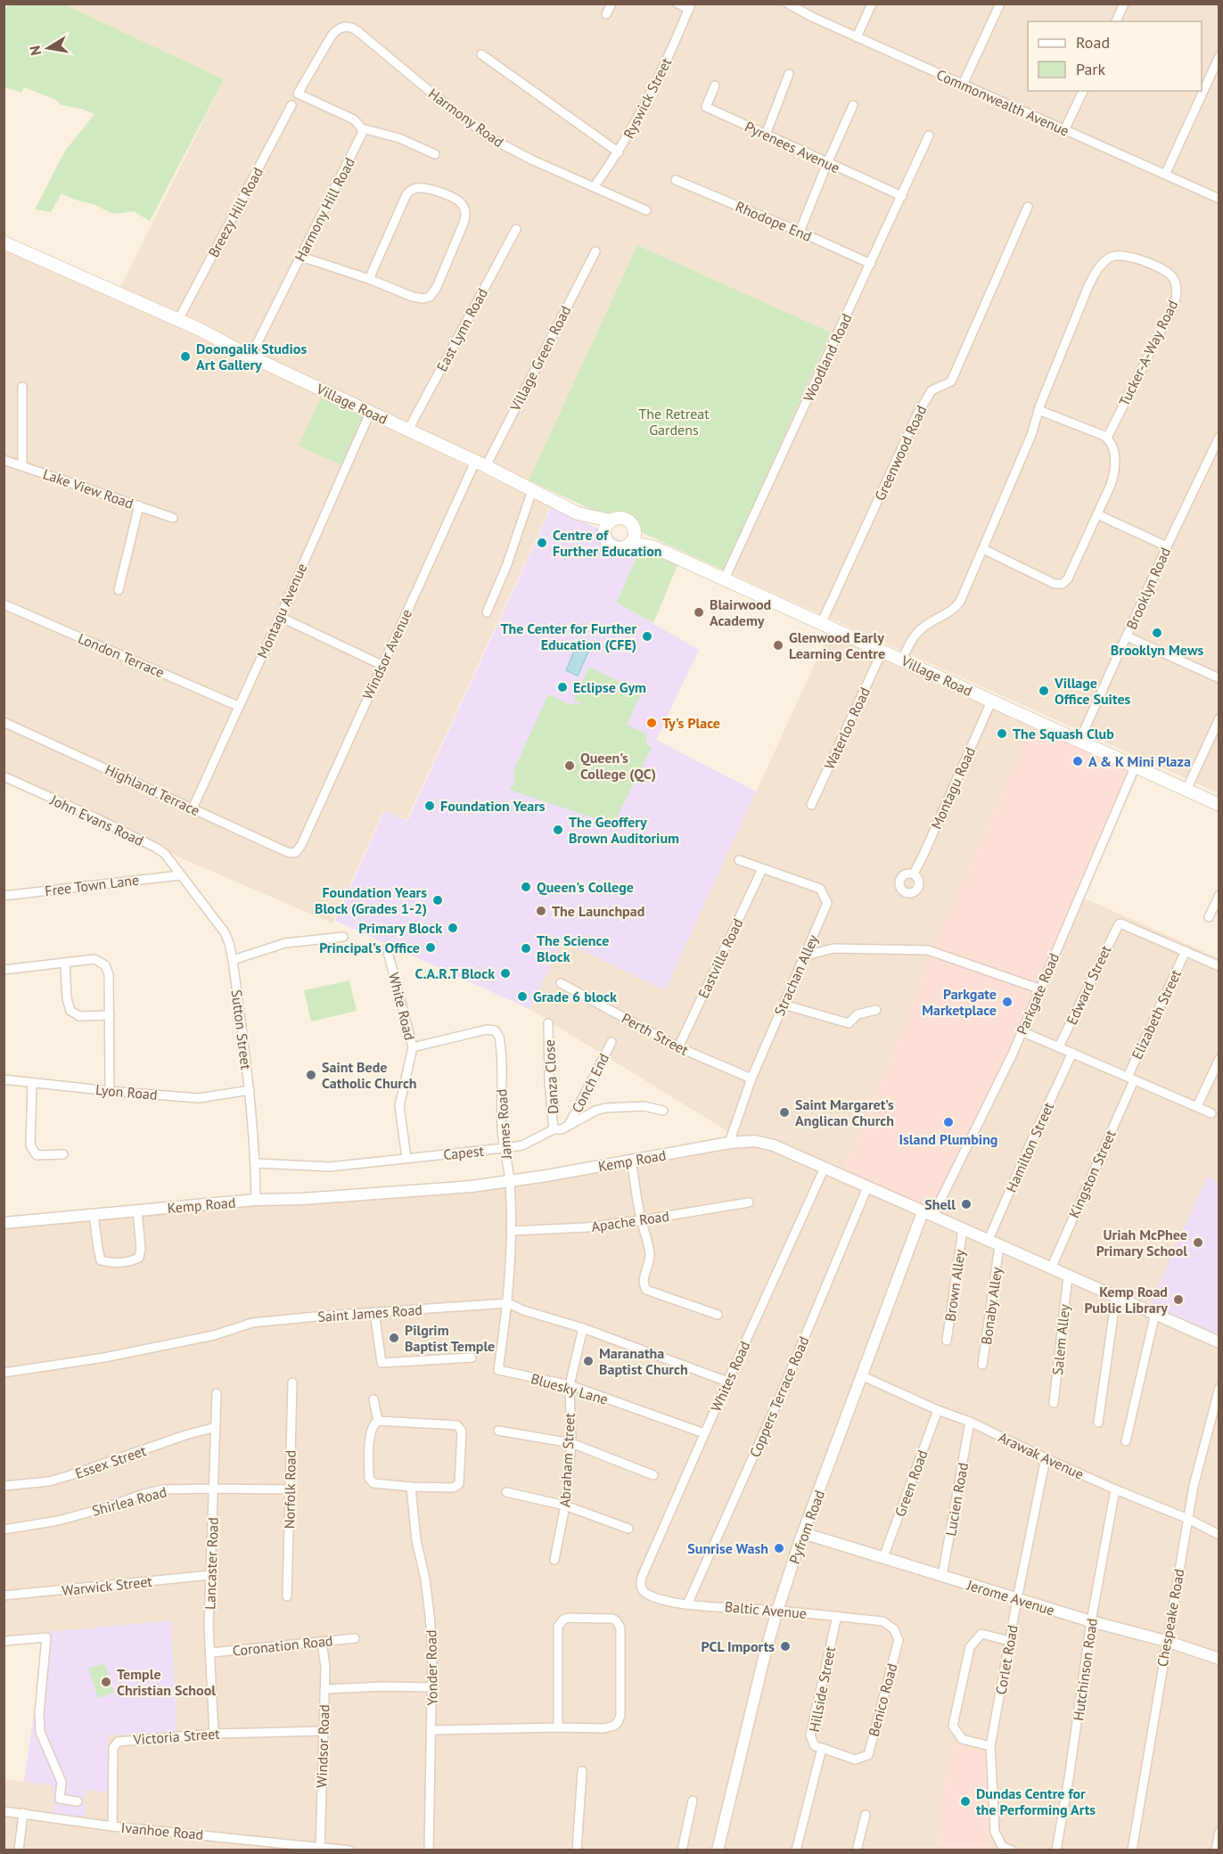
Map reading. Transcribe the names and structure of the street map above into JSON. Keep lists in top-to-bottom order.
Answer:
{
  "streets": {
    "main road": ["Village Road"],
    "street": [
      "Ryswick Street",
      "Commonwealth Avenue",
      "Harmony Road",
      "Pyrenees Avenue",
      "Harmony Hill Road",
      "Breezy Hill Road",
      "Rhodope End",
      "East Lynn Road",
      "Tucker-A-Way Road",
      "Woodland Road",
      "Village Green Road",
      "Greenwood Road",
      "Lake View Road",
      "Brooklyn Road",
      "Montagu Avenue",
      "Windsor Avenue",
      "London Terrace",
      "Waterloo Road",
      "Montagu Road",
      "Highland Terrace",
      "John Evans Road",
      "Free Town Lane",
      "Eastville Road",
      "Strachan Alley",
      "Edward Street",
      "Parkgate Road",
      "White Road",
      "Elizabeth Street",
      "Sutton Street",
      "Perth Street",
      "Danza Close",
      "Conch End",
      "Lyon Road",
      "James Road",
      "Hamilton Street",
      "Capest",
      "Kemp Road",
      "Kingston Street",
      "Apache Road",
      "Brown Alley",
      "Bonaby Alley",
      "Saint James Road",
      "Salem Alley",
      "Whites Road",
      "Bluesky Lane",
      "Coppers Terrace Road",
      "Arawak Avenue",
      "Abraham Street",
      "Essex Street",
      "Green Road",
      "Norfolk Road",
      "Lucien Road",
      "Shirlea Road",
      "Pyfrom Road",
      "Lancaster Road",
      "Warwick Street",
      "Jerome Avenue",
      "Baltic Avenue",
      "Chespeake Road",
      "Coronation Road",
      "Corlet Road",
      "Yonder Road",
      "Hutchinson Road",
      "Hillside Street",
      "Benico Road",
      "Victoria Street",
      "Windsor Road",
      "Ivanhoe Road"
    ]
  },
  "crossings": [
    ["Ryswick Street", "Harmony Road"],
    ["Harmony Road", "Harmony Hill Road"],
    ["Pyrenees Avenue", "Woodland Road"],
    ["Harmony Hill Road", "Village Road"],
    ["Breezy Hill Road", "Village Road"],
    ["Rhodope End", "Woodland Road"],
    ["East Lynn Road", "Village Road"],
    ["Tucker-A-Way Road", "Village Road"],
    ["Woodland Road", "Village Road"],
    ["Village Green Road", "Village Road"],
    ["Village Green Road", "Windsor Avenue"],
    ["Village Road", "Greenwood Road"],
    ["Village Road", "Brooklyn Road"],
    ["Village Road", "Montagu Avenue"],
    ["Village Road", "Windsor Avenue"],
    ["Village Road", "Waterloo Road"],
    ["Village Road", "Montagu Road"],
    ["Village Road", "Parkgate Road"],
    ["Montagu Avenue", "London Terrace"],
    ["Montagu Avenue", "Highland Terrace"],
    ["Windsor Avenue", "Highland Terrace"],
    ["John Evans Road", "Free Town Lane"],
    ["John Evans Road", "Sutton Street"],
    ["Free Town Lane", "Sutton Street"],
    ["Eastville Road", "Strachan Alley"],
    ["Eastville Road", "Perth Street"],
    ["Strachan Alley", "Perth Street"],
    ["Strachan Alley", "Kemp Road"],
    ["Edward Street", "Elizabeth Street"],
    ["Parkgate Road", "Kemp Road"],
    ["Parkgate Road", "Pyfrom Road"],
    ["White Road", "James Road"],
    ["White Road", "Capest"],
    ["Elizabeth Street", "Kingston Street"],
    ["Sutton Street", "Lyon Road"],
    ["Sutton Street", "Capest"],
    ["Sutton Street", "Kemp Road"],
    ["Danza Close", "Capest"],
    ["Conch End", "Capest"],
    ["James Road", "Capest"],
    ["James Road", "Kemp Road"],
    ["James Road", "Apache Road"],
    ["James Road", "Saint James Road"],
    ["James Road", "Bluesky Lane"],
    ["Hamilton Street", "Kemp Road"],
    ["Kemp Road", "Kingston Street"],
    ["Kemp Road", "Brown Alley"],
    ["Kemp Road", "Bonaby Alley"],
    ["Kemp Road", "Salem Alley"],
    ["Kemp Road", "Whites Road"],
    ["Kemp Road", "Coppers Terrace Road"],
    ["Kemp Road", "Pyfrom Road"],
    ["Saint James Road", "Whites Road"],
    ["Saint James Road", "Bluesky Lane"],
    ["Saint James Road", "Abraham Street"],
    ["Whites Road", "Bluesky Lane"],
    ["Whites Road", "Baltic Avenue"],
    ["Bluesky Lane", "Abraham Street"],
    ["Coppers Terrace Road", "Baltic Avenue"],
    ["Arawak Avenue", "Green Road"],
    ["Arawak Avenue", "Lucien Road"],
    ["Arawak Avenue", "Pyfrom Road"],
    ["Arawak Avenue", "Chespeake Road"],
    ["Arawak Avenue", "Corlet Road"],
    ["Arawak Avenue", "Hutchinson Road"],
    ["Essex Street", "Lancaster Road"],
    ["Green Road", "Jerome Avenue"],
    ["Norfolk Road", "Shirlea Road"],
    ["Lucien Road", "Jerome Avenue"],
    ["Shirlea Road", "Lancaster Road"],
    ["Pyfrom Road", "Jerome Avenue"],
    ["Pyfrom Road", "Baltic Avenue"],
    ["Lancaster Road", "Warwick Street"],
    ["Lancaster Road", "Coronation Road"],
    ["Lancaster Road", "Victoria Street"],
    ["Jerome Avenue", "Chespeake Road"],
    ["Jerome Avenue", "Corlet Road"],
    ["Jerome Avenue", "Hutchinson Road"],
    ["Baltic Avenue", "Hillside Street"],
    ["Baltic Avenue", "Benico Road"],
    ["Coronation Road", "Windsor Road"],
    ["Hillside Street", "Benico Road"],
    ["Victoria Street", "Windsor Road"],
    ["Victoria Street", "Ivanhoe Road"],
    ["Windsor Road", "Ivanhoe Road"]
  ],
  "parks": ["The Retreat Gardens"],
  "places": [
    "Doongalik Studios Art Gallery",
    "Centre of Further Education",
    "Blairwood Academy",
    "Brooklyn Mews",
    "The Center for Further Education (CFE)",
    "Glenwood Early Learning Centre",
    "Eclipse Gym",
    "Village Office Suites",
    "Ty's Place",
    "The Squash Club",
    "A & K Mini Plaza",
    "Queen's College (QC)",
    "Foundation Years",
    "The Geoffery Brown Auditorium",
    "Queen's College",
    "Foundation Years Block (Grades 1-2)",
    "The Launchpad",
    "Primary Block",
    "Principal's Office",
    "The Science Block",
    "C.A.R.T Block",
    "Grade 6 block",
    "Parkgate Marketplace",
    "Saint Bede Catholic Church",
    "Saint Margaret's Anglican Church",
    "Island Plumbing",
    "Shell",
    "Uriah McPhee Primary School",
    "Kemp Road Public Library",
    "Pilgrim Baptist Temple",
    "Maranatha Baptist Church",
    "Sunrise Wash",
    "PCL Imports",
    "Temple Christian School",
    "Dundas Centre for the Performing Arts"
  ],
  "legend": ["Road", "Park"],
  "north": "left"
}
